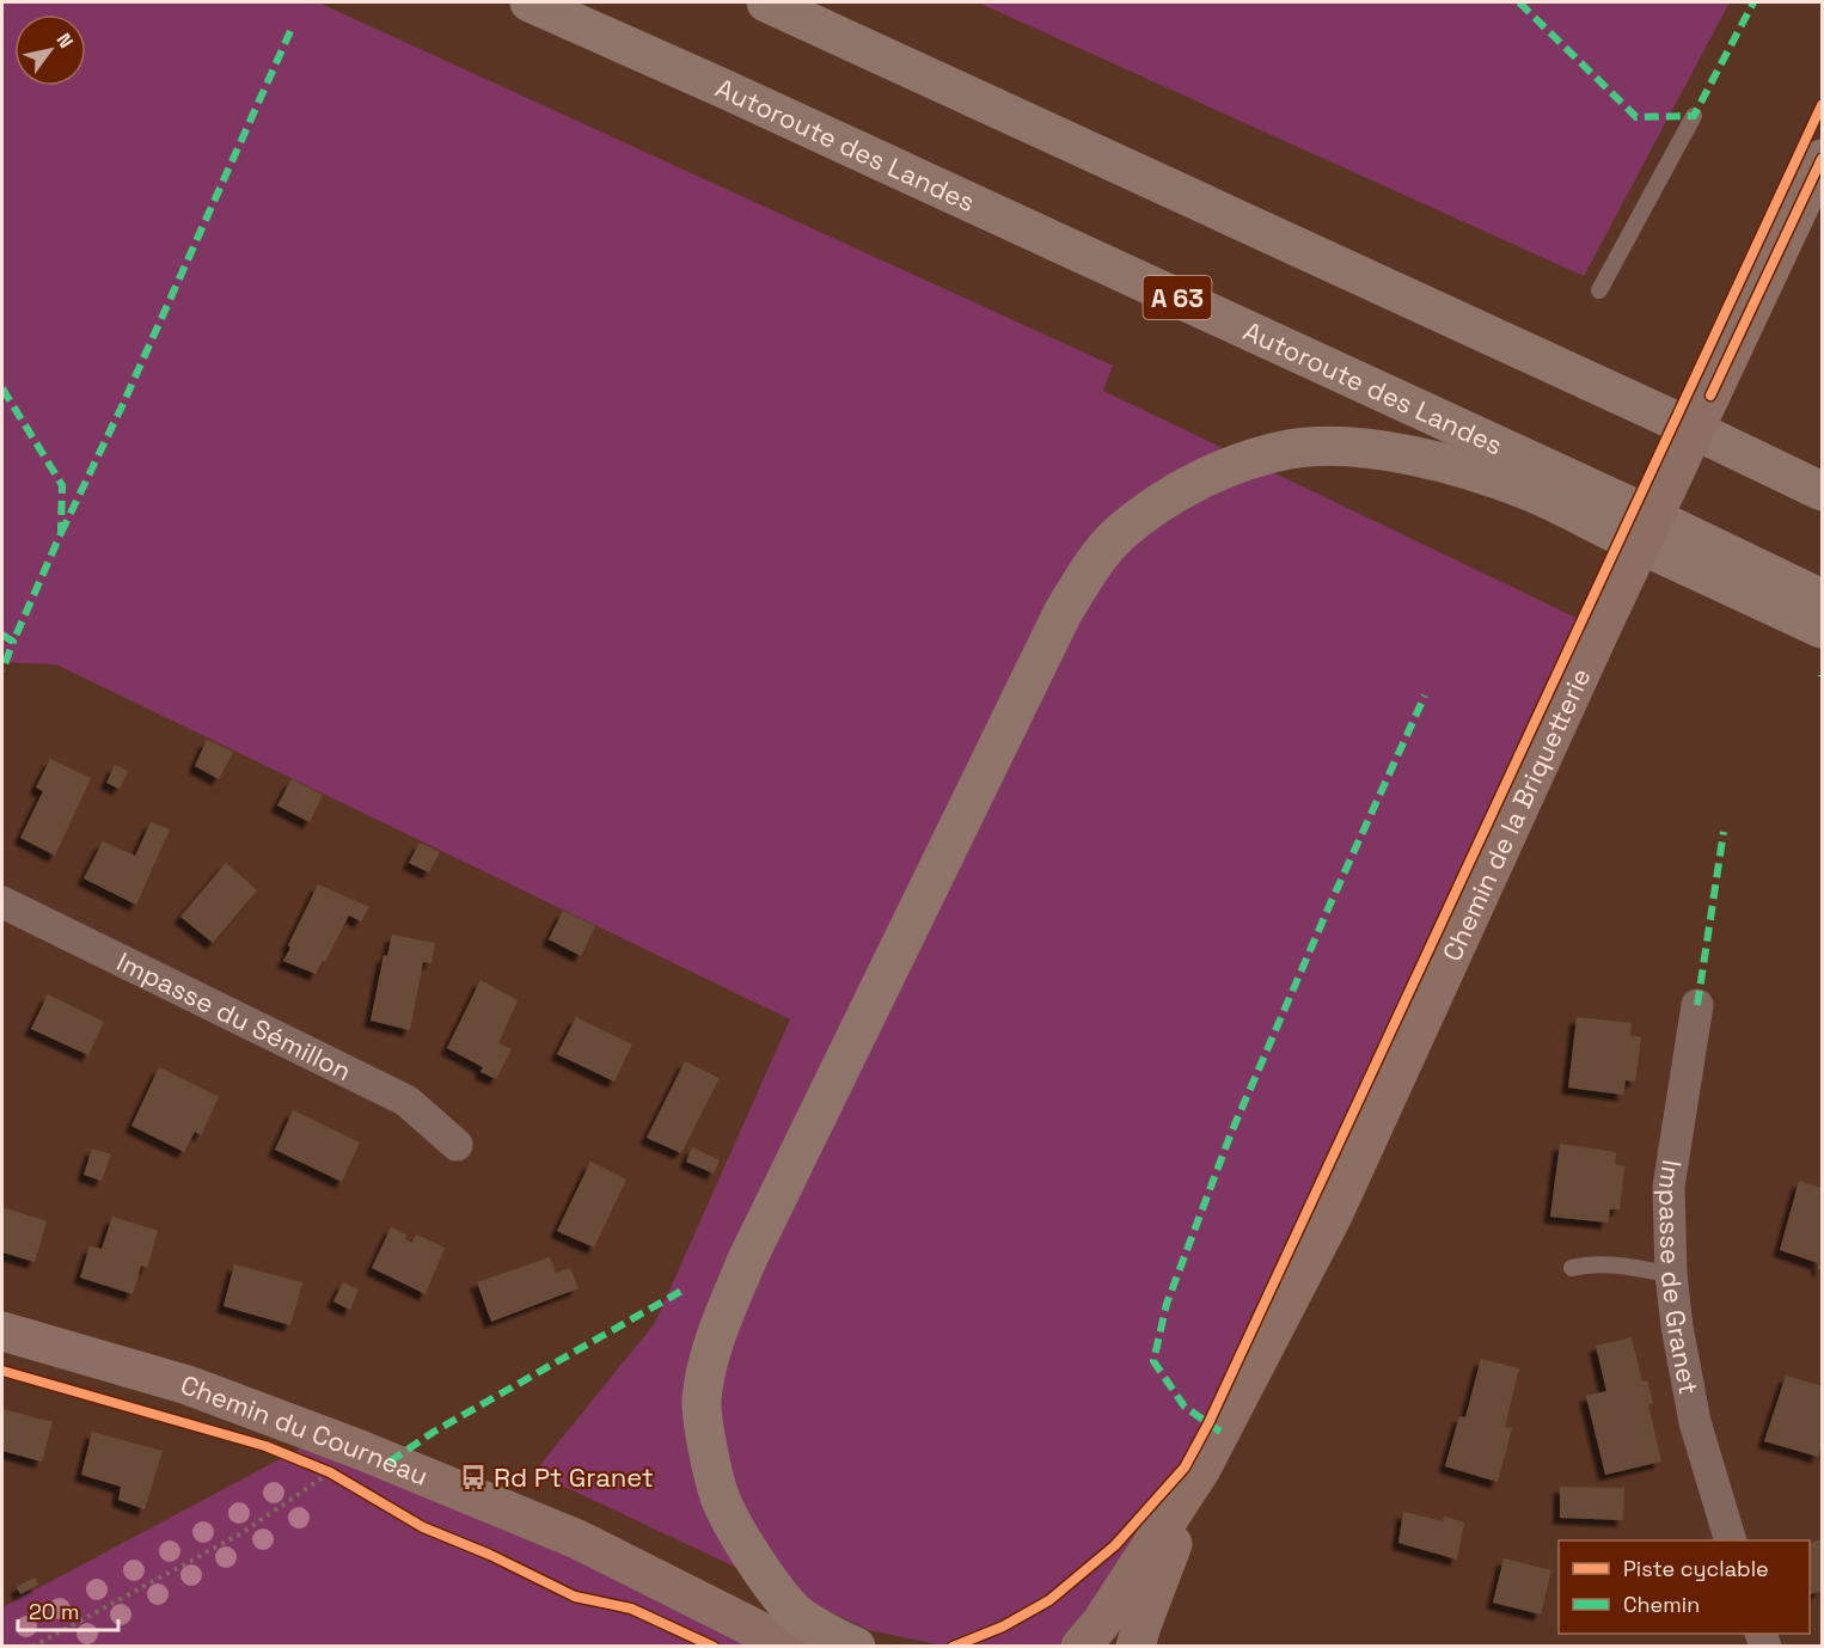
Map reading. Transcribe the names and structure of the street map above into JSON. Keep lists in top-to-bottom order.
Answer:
{
  "streets": {
    "highway": ["Autoroute des Landes", "A 63"],
    "street": [
      "Chemin de la Briquetterie",
      "Impasse du Sémillon",
      "Impasse de Granet",
      "Chemin du Courneau"
    ]
  },
  "places": {
    "bus stop": ["Rd Pt Granet"]
  },
  "legend": ["Piste cyclable", "Chemin"],
  "scale_bar": "20 m",
  "north": "top right"
}
